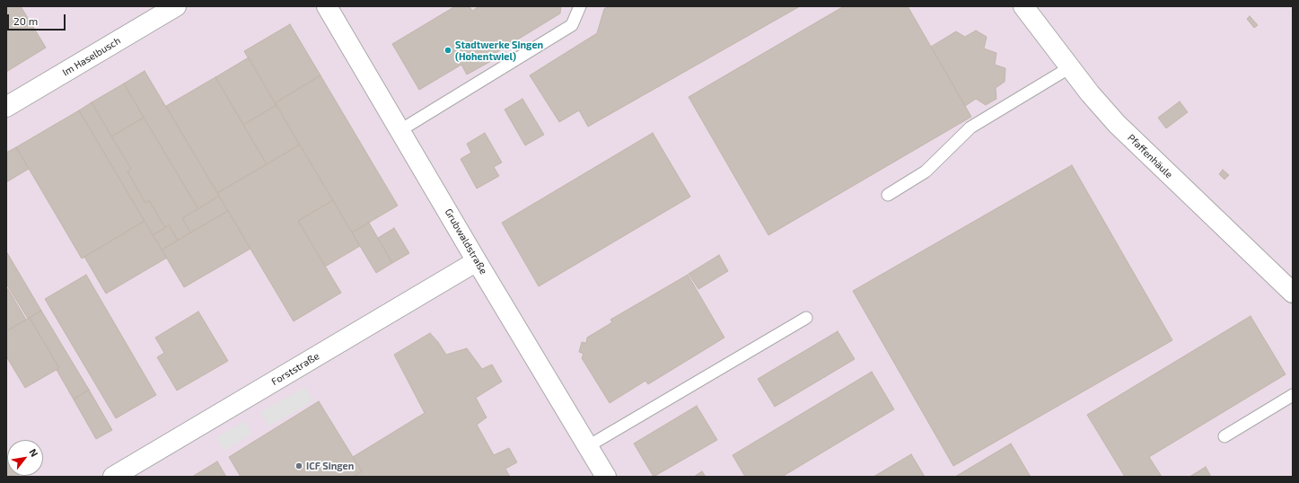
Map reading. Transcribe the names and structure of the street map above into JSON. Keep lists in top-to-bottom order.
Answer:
{
  "streets": {
    "street": [
      "Im Haselbusch",
      "Pfaffenhäule",
      "Grubwaldstraße",
      "Forststraße"
    ]
  },
  "crossings": [
    ["Grubwaldstraße", "Forststraße"]
  ],
  "places": ["Stadtwerke Singen (Hohentwiel)", "ICF Singen"],
  "scale_bar": "20 m",
  "north": "top right"
}
